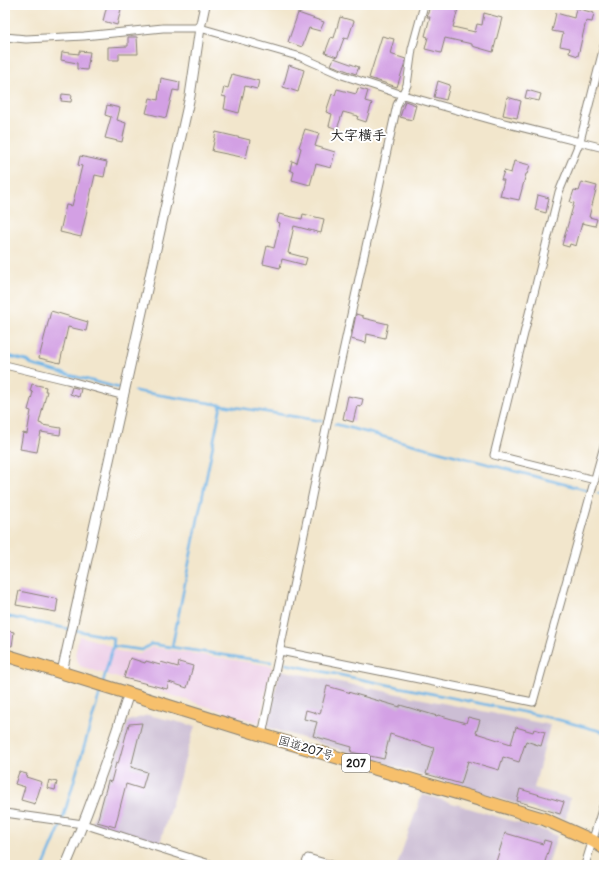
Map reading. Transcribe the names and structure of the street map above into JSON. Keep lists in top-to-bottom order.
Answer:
{
  "streets": {
    "highway": ["国道207号", "207"]
  },
  "districts": ["大字横手"]
}
